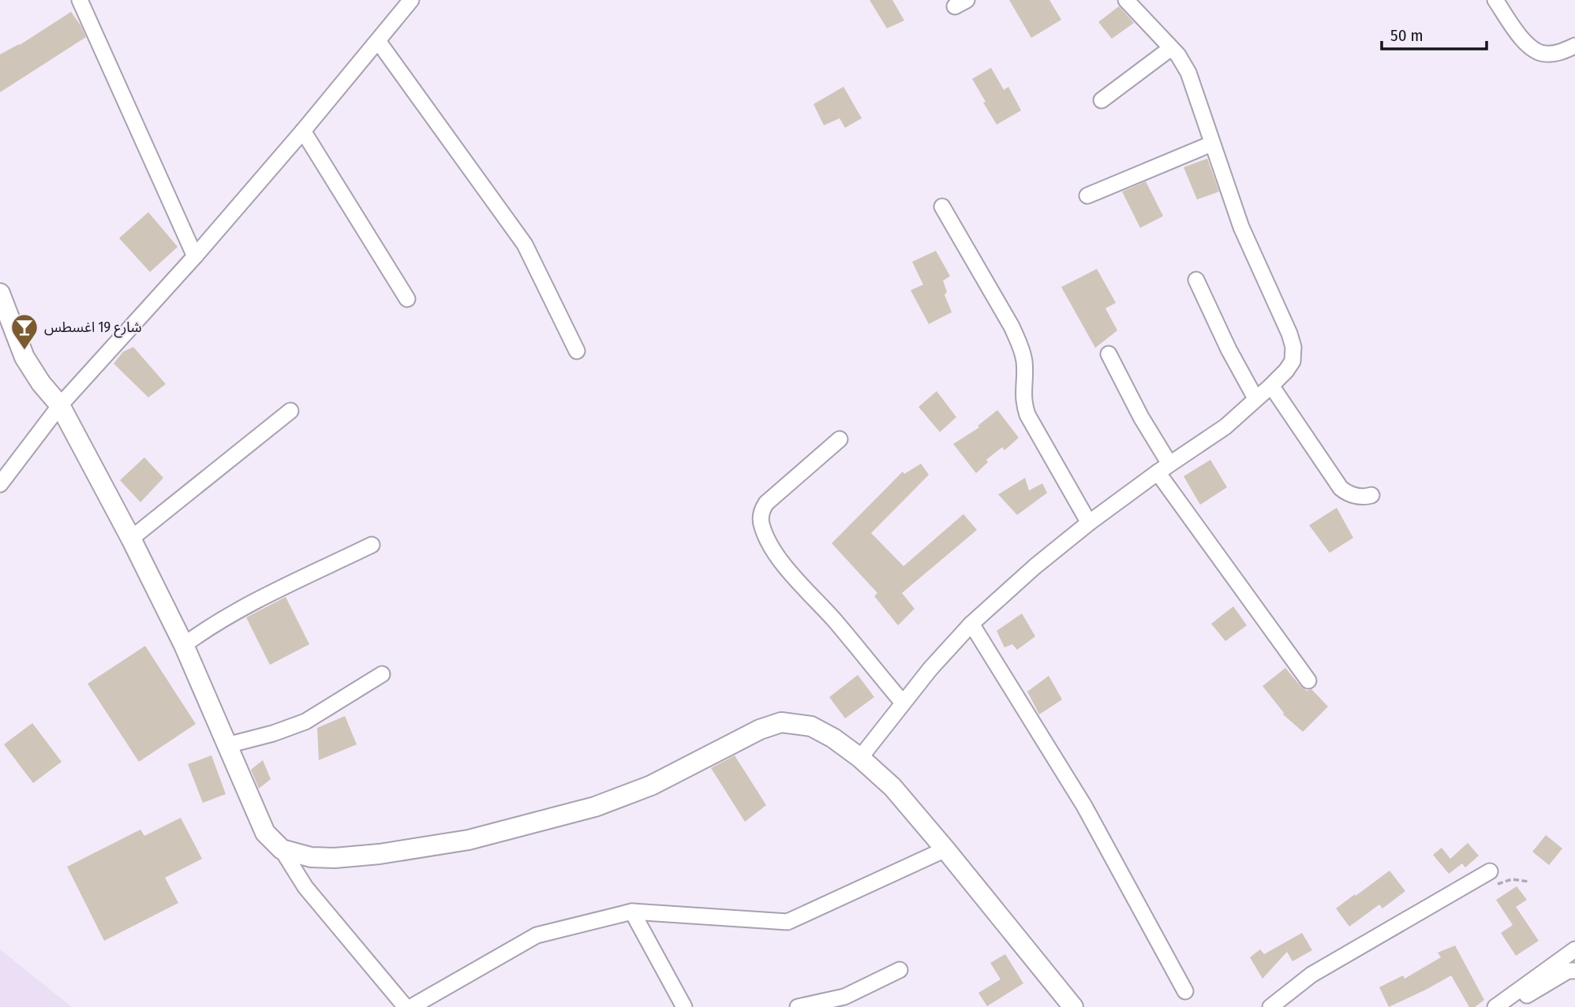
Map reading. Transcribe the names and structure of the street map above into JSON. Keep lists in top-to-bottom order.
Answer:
{
  "places": {
    "bar": ["شارع 19 اغسطس"]
  },
  "scale_bar": "50 m"
}
